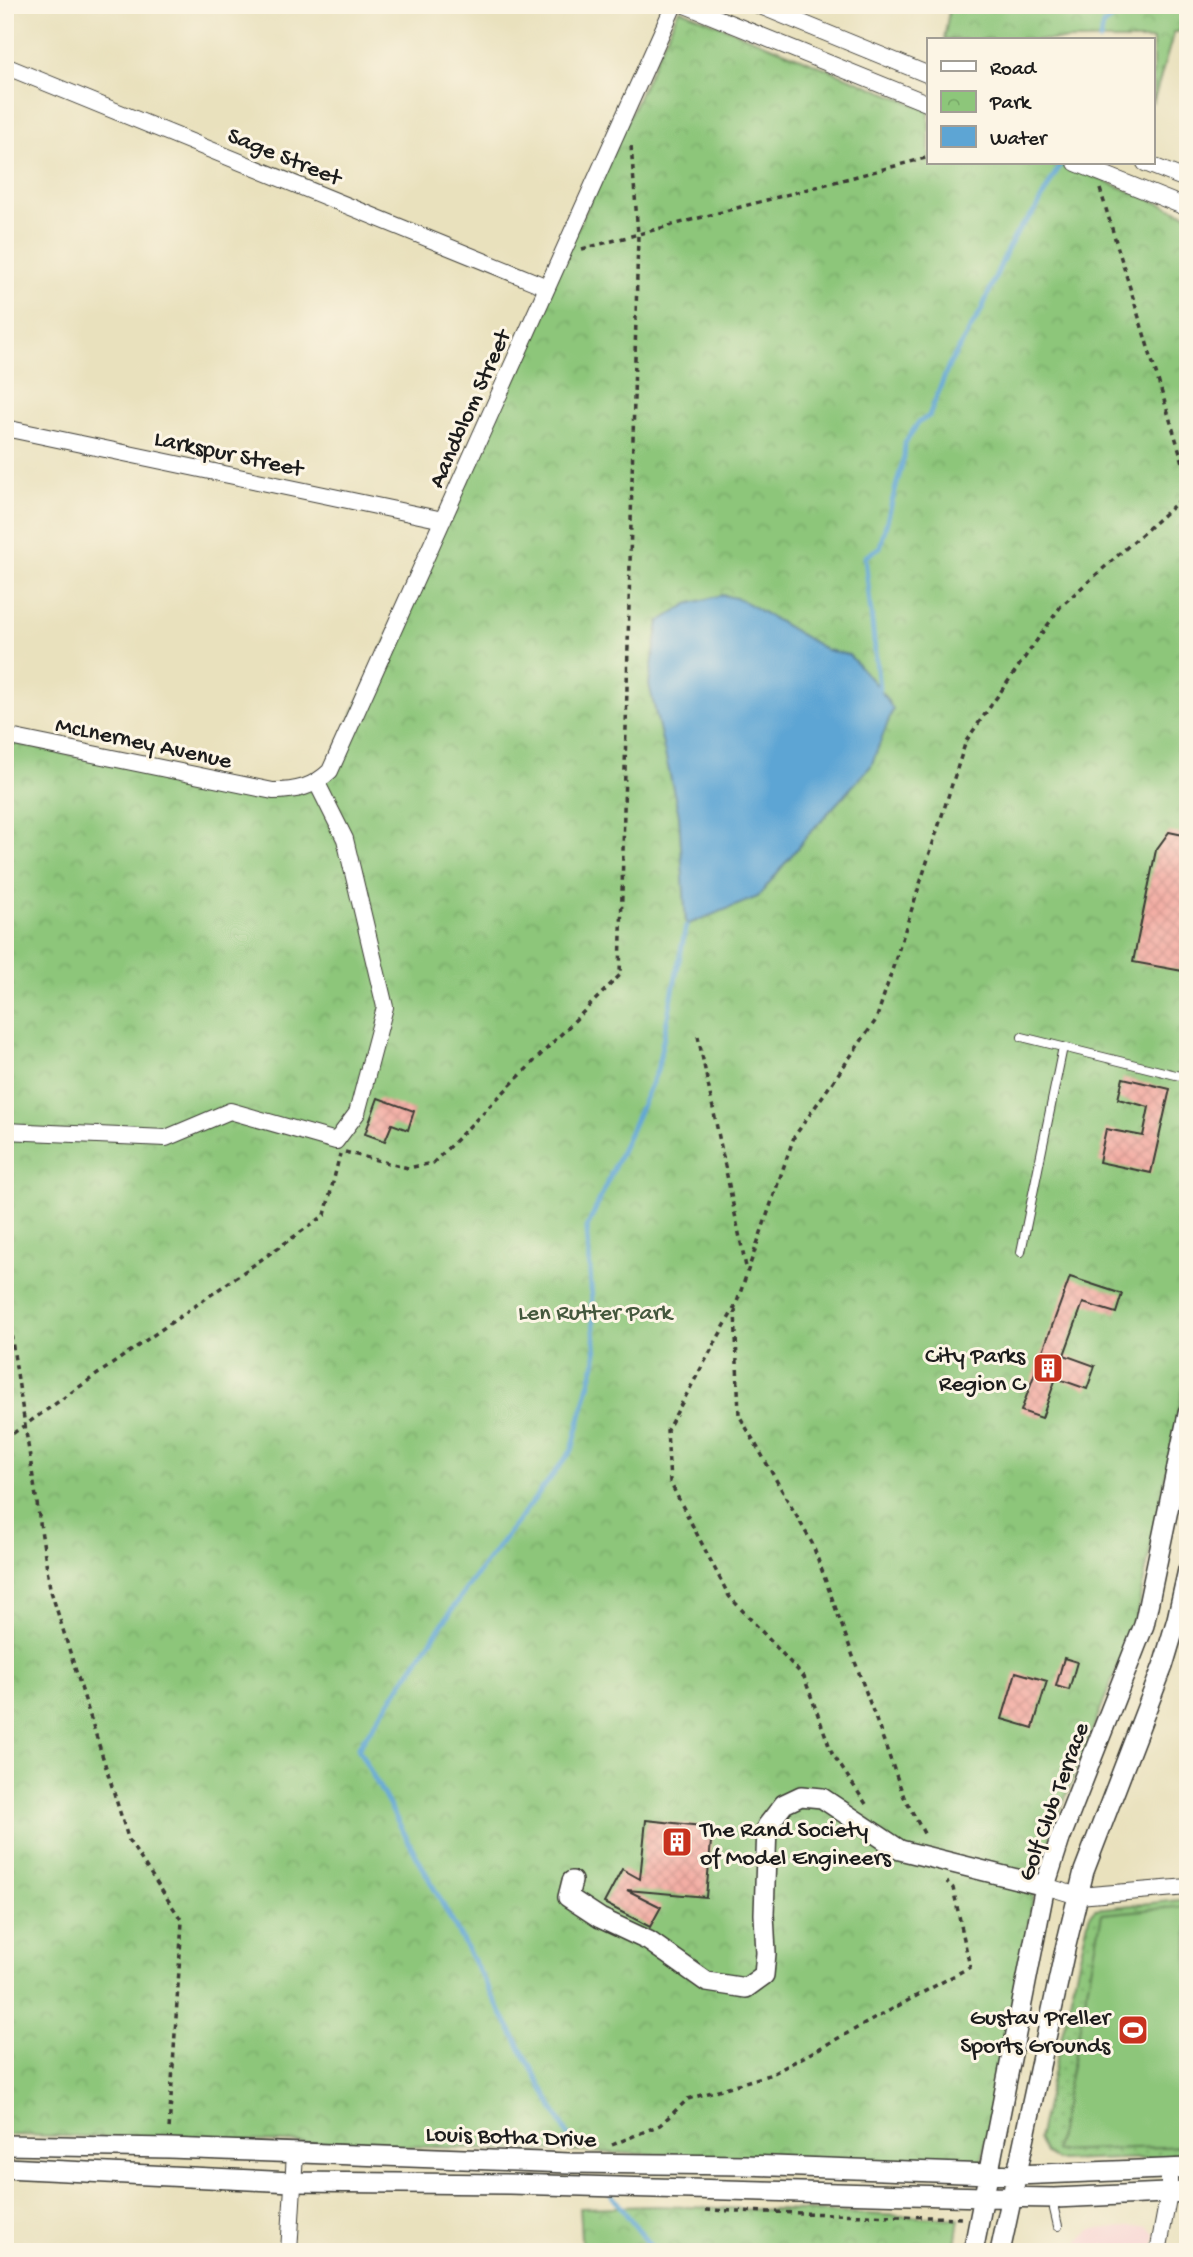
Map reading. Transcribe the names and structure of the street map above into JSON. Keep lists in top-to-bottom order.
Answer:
{
  "streets": {
    "street": [
      "Sage Street",
      "Aandblom Street",
      "Larkspur Street",
      "McLnerney Avenue",
      "Golf Club Terrace",
      "Louis Botha Drive"
    ]
  },
  "crossings": [
    ["Sage Street", "Aandblom Street"],
    ["Aandblom Street", "Larkspur Street"],
    ["Aandblom Street", "McLnerney Avenue"],
    ["Golf Club Terrace", "Louis Botha Drive"]
  ],
  "parks": ["Len Rutter Park"],
  "places": {
    "building": ["City Parks Region C", "The Rand Society of Model Engineers"],
    "sports": ["Gustav Preller Sports Grounds"]
  },
  "legend": ["Road", "Park", "Water"]
}
